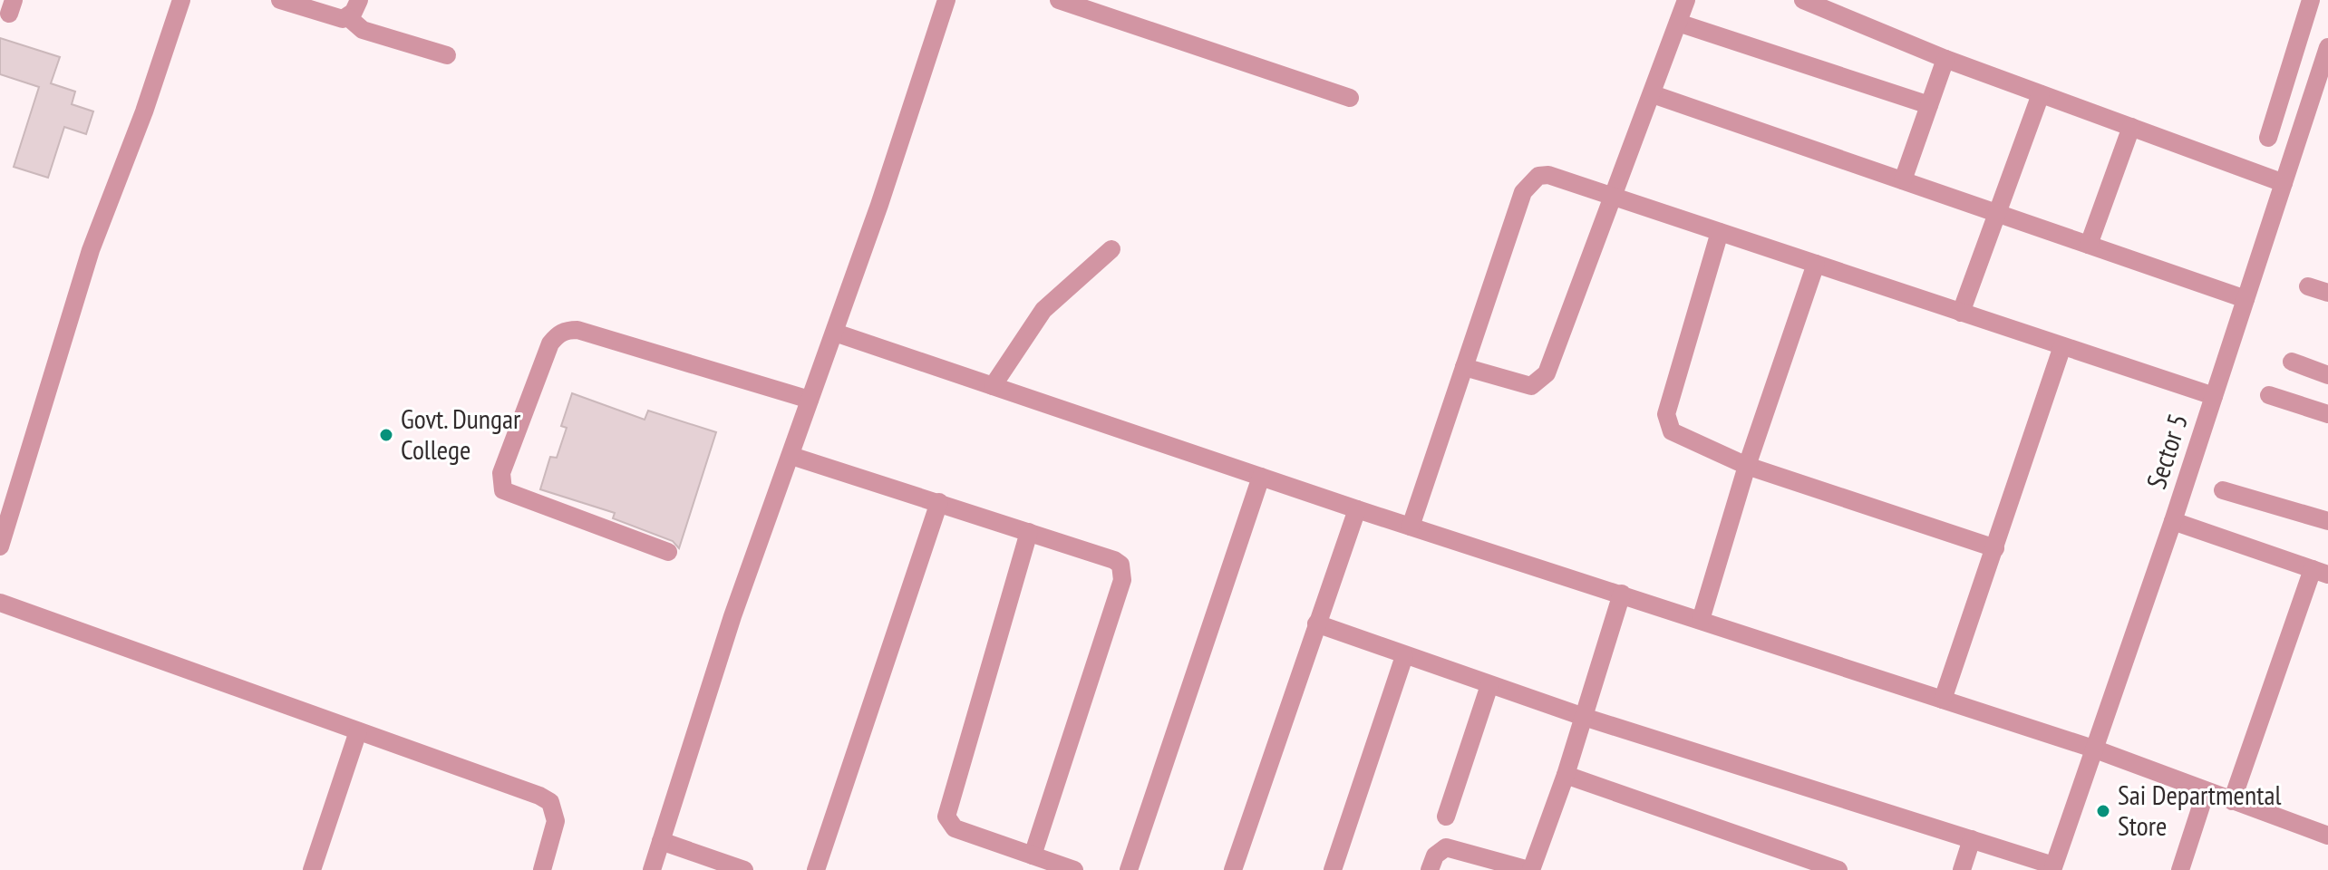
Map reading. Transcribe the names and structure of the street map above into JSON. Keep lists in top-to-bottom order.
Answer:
{
  "streets": {
    "street": ["Sector 5"]
  },
  "places": ["Govt. Dungar College", "Sai Departmental Store"]
}
